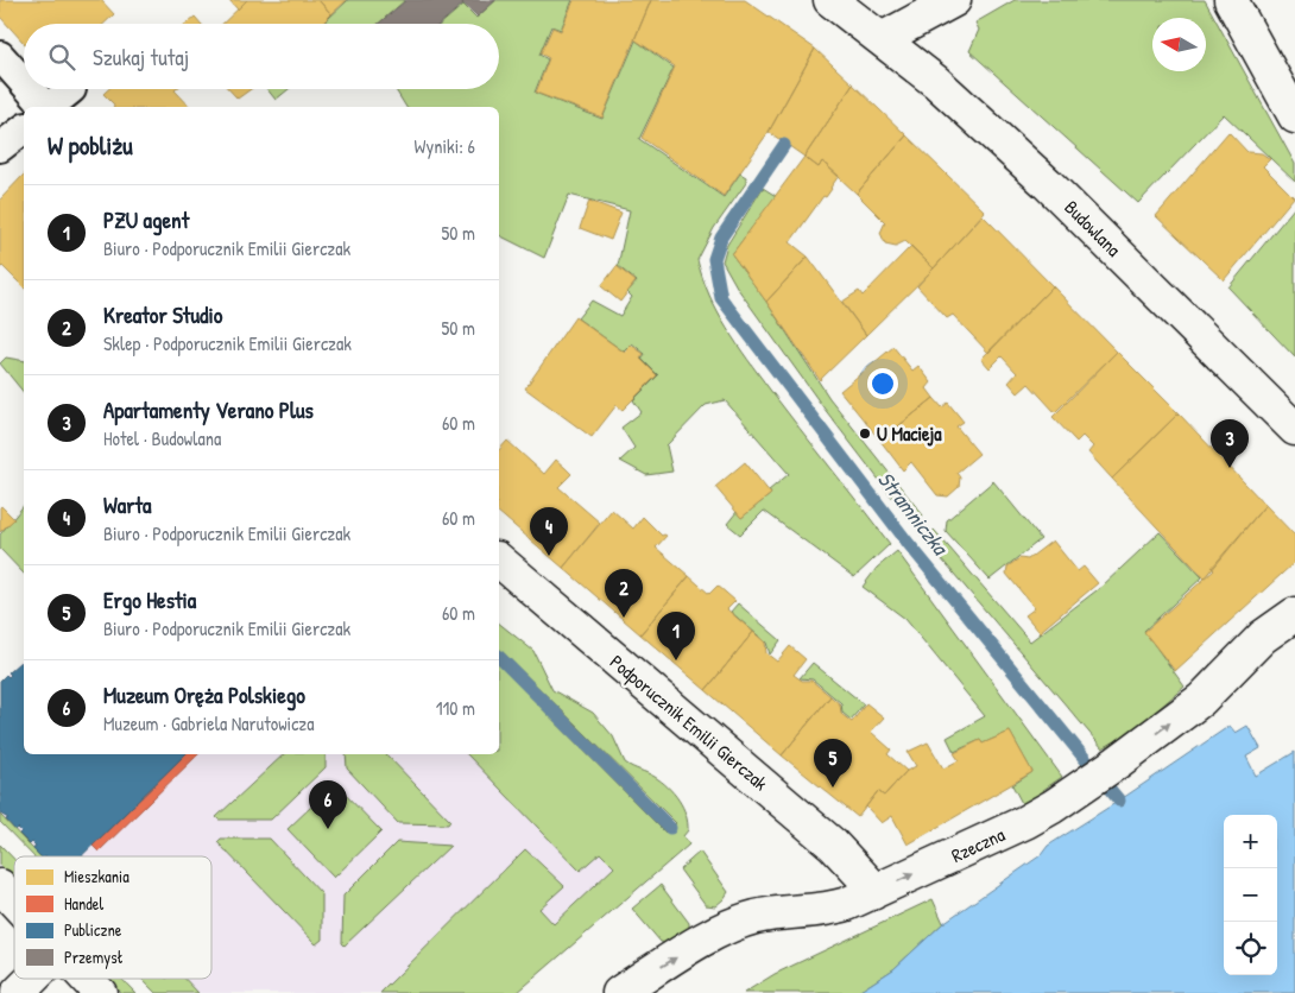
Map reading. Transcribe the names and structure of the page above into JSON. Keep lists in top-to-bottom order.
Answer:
{
  "streets": {
    "street": ["Budowlana", "Podporucznik Emilii Gierczak", "Rzeczna"]
  },
  "crossings": [
    ["Podporucznik Emilii Gierczak", "Rzeczna"]
  ],
  "one_way": ["Rzeczna"],
  "water": ["Stramniczka"],
  "places": ["U Macieja"],
  "legend": [
    "Mieszkania",
    "Handel",
    "Publiczne",
    "Przemysł"
  ],
  "north": "left",
  "page": {
    "search": "Szukaj tutaj",
    "heading": ["W pobliżu", "Wyniki: 6"],
    "list": [
      {
        "mark": "1",
        "name": "PZU agent",
        "note": "Biuro · Podporucznik Emilii Gierczak",
        "value": "50 m"
      },
      {
        "mark": "2",
        "name": "Kreator Studio",
        "note": "Sklep · Podporucznik Emilii Gierczak",
        "value": "50 m"
      },
      {
        "mark": "3",
        "name": "Apartamenty Verano Plus",
        "note": "Hotel · Budowlana",
        "value": "60 m"
      },
      {
        "mark": "4",
        "name": "Warta",
        "note": "Biuro · Podporucznik Emilii Gierczak",
        "value": "60 m"
      },
      {
        "mark": "5",
        "name": "Ergo Hestia",
        "note": "Biuro · Podporucznik Emilii Gierczak",
        "value": "60 m"
      },
      {
        "mark": "6",
        "name": "Muzeum Oręża Polskiego",
        "note": "Muzeum · Gabriela Narutowicza",
        "value": "110 m"
      }
    ],
    "pins": [
      "3",
      "4",
      "2",
      "1",
      "5",
      "6"
    ],
    "map_buttons": ["+", "−"]
  }
}
